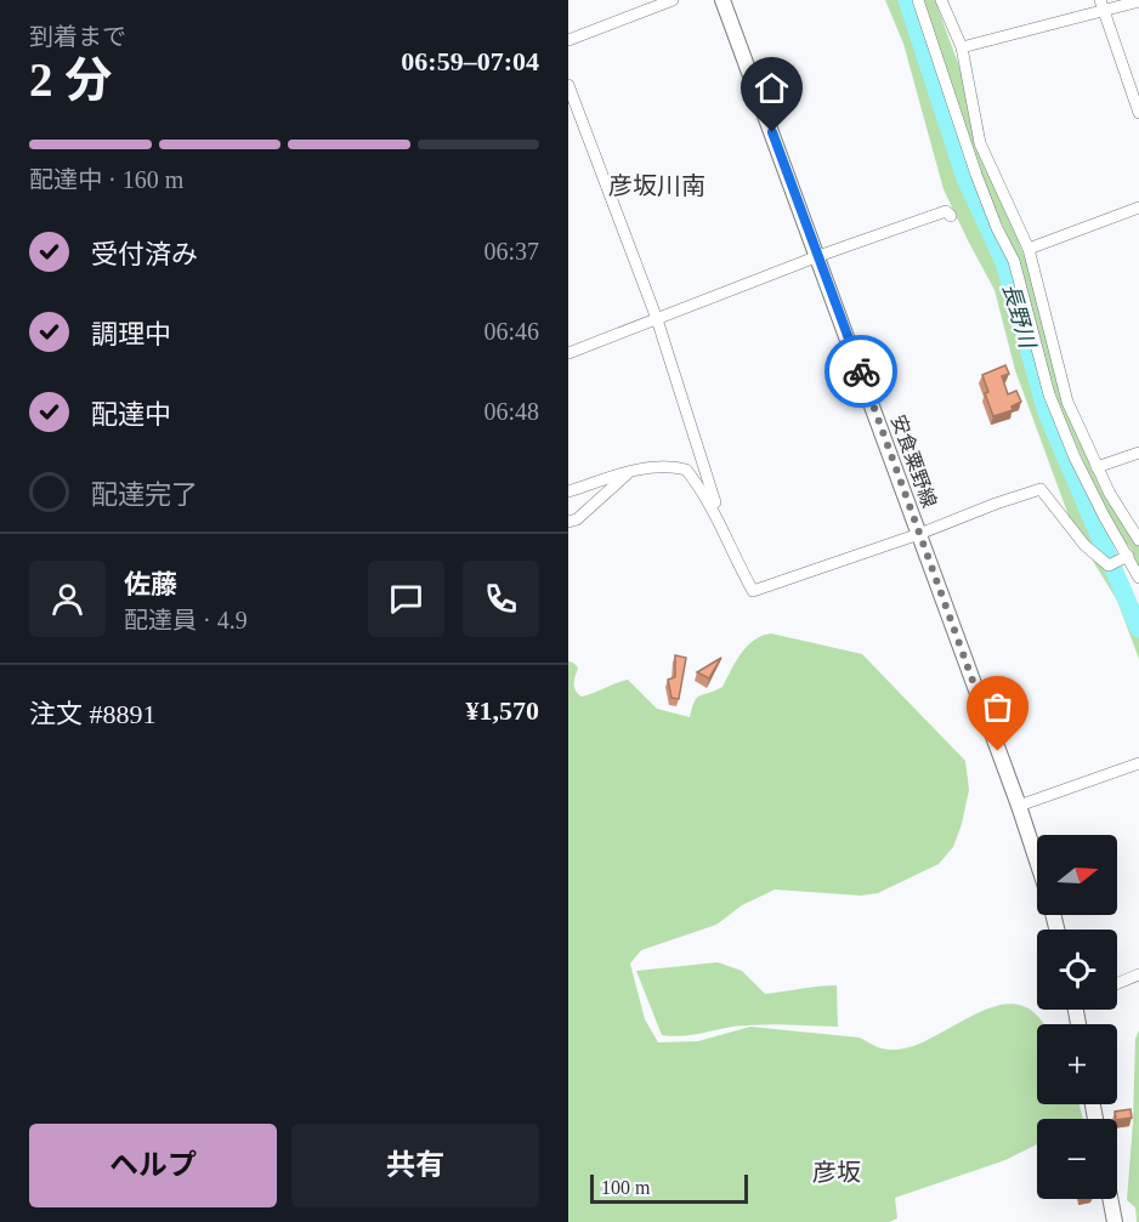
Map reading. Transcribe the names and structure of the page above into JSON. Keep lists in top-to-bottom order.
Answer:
{
  "streets": {
    "main road": ["安食粟野線"]
  },
  "districts": ["彦坂川南", "彦坂"],
  "water": ["長野川"],
  "scale_bar": "100 m",
  "north": "right",
  "page": {
    "heading": ["2 分", "到着まで", "06:59–07:04"],
    "panel": [
      "佐藤",
      "配達員 · 4.9",
      "注文 #8891",
      "¥1,570"
    ],
    "bar": "配達中 · 160 m",
    "list": [
      ["受付済み", "06:37"],
      ["調理中", "06:46"],
      ["配達中", "06:48"],
      "配達完了"
    ],
    "map_buttons": ["+", "−"],
    "buttons": ["ヘルプ", "共有"],
    "scale": "100 m"
  }
}
